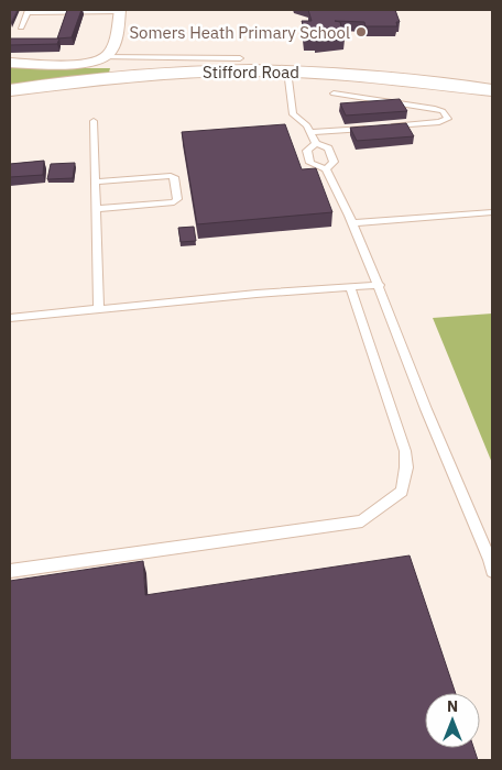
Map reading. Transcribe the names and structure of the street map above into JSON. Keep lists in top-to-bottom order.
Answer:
{
  "streets": {
    "main road": ["Stifford Road"]
  },
  "places": ["Somers Heath Primary School"],
  "north": "top"
}
